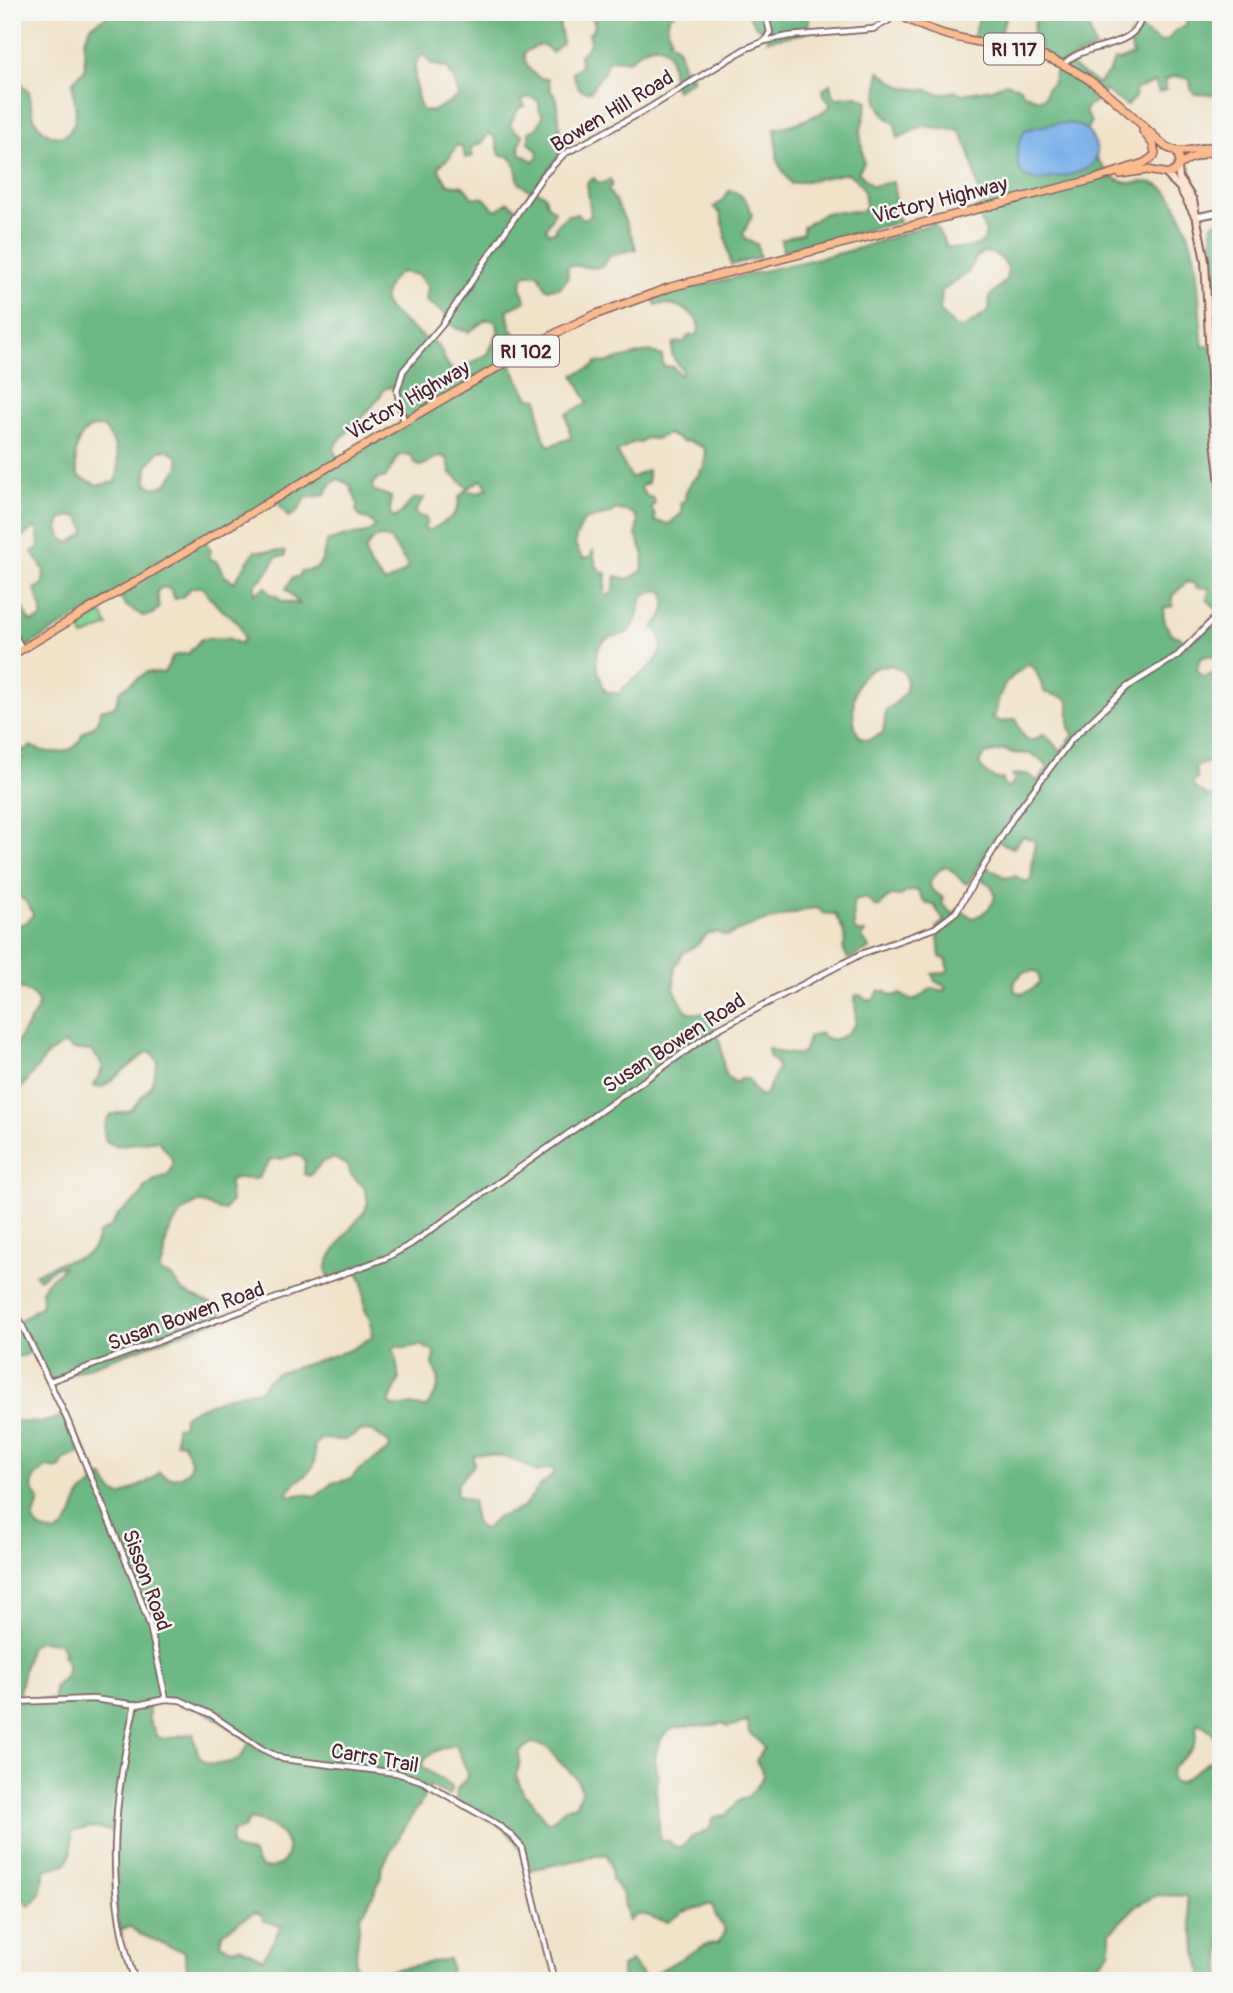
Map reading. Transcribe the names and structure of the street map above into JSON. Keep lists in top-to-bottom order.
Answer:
{
  "streets": {
    "main road": ["RI 117", "Victory Highway", "RI 102"],
    "street": [
      "Bowen Hill Road",
      "Susan Bowen Road",
      "Sisson Road",
      "Carrs Trail"
    ]
  },
  "crossings": [
    ["RI 117", "Bowen Hill Road"],
    ["RI 117", "Victory Highway"],
    ["Bowen Hill Road", "Victory Highway"],
    ["Susan Bowen Road", "Sisson Road"],
    ["Sisson Road", "Carrs Trail"]
  ]
}
